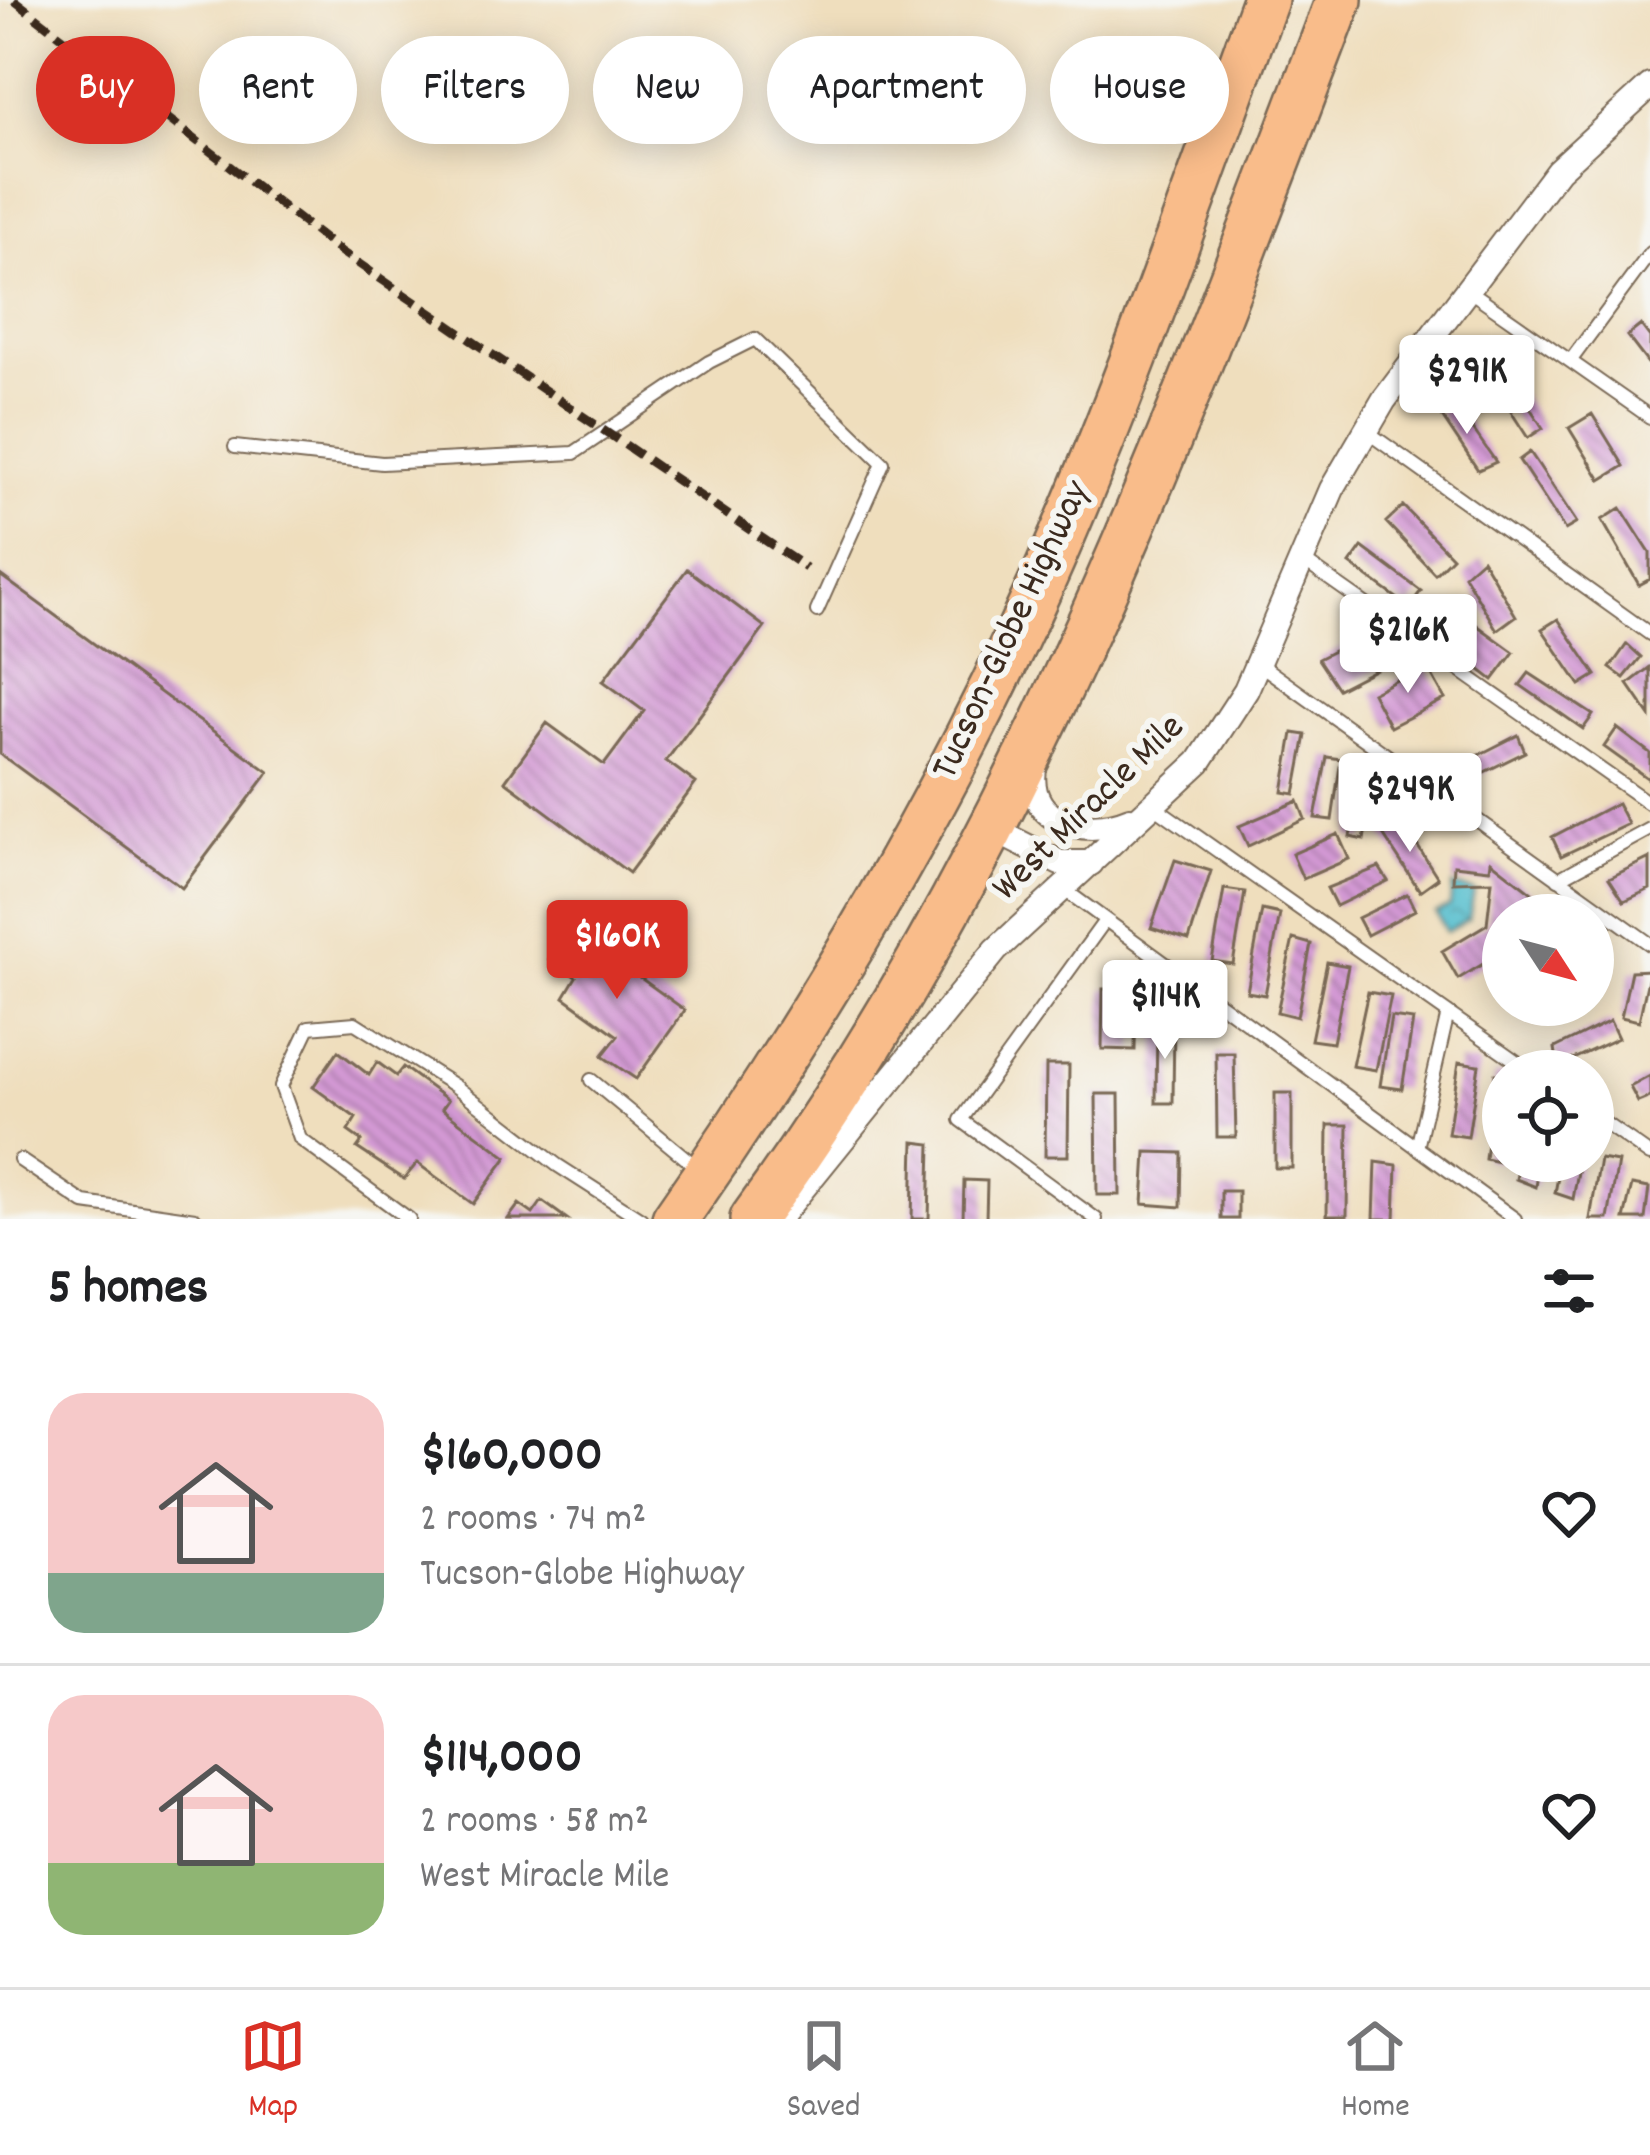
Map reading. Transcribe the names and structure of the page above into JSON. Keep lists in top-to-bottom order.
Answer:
{
  "streets": {
    "highway": ["Tucson-Globe Highway"],
    "street": ["West Miracle Mile"]
  },
  "north": "bottom right",
  "page": {
    "chip": [
      "Buy",
      "Rent",
      "Filters",
      "New",
      "Apartment",
      "House"
    ],
    "price": [
      "$291K",
      "$216K",
      "$249K",
      "$160K",
      "$114K"
    ],
    "heading": "5 homes",
    "list": [
      {
        "name": "$160,000",
        "note": "2 rooms · 74 m² · Tucson-Globe Highway"
      },
      {
        "name": "$114,000",
        "note": "2 rooms · 58 m² · West Miracle Mile"
      }
    ],
    "tabs": ["Map", "Saved", "Home"]
  }
}
